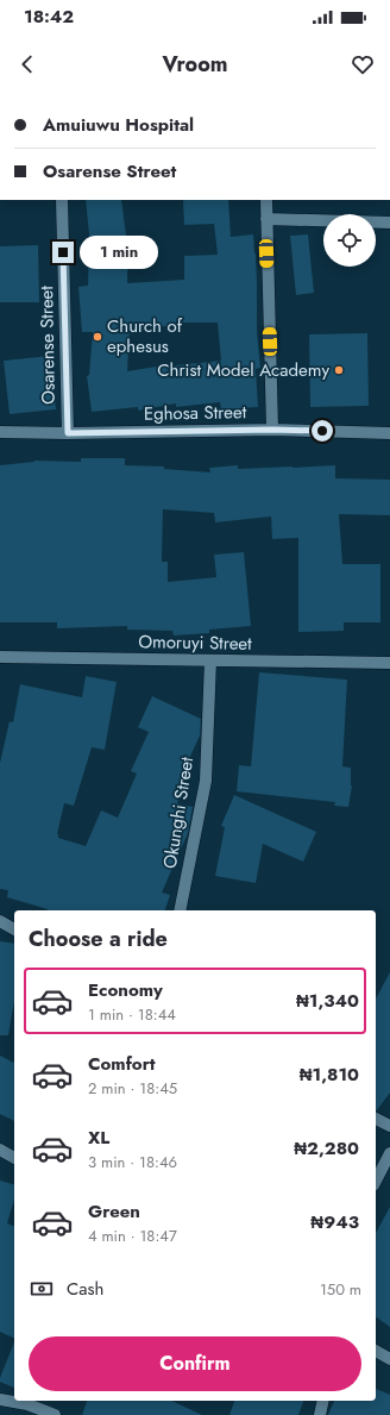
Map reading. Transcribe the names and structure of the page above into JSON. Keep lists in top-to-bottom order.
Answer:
{
  "streets": {
    "street": [
      "Osarense Street",
      "Eghosa Street",
      "Omoruyi Street",
      "Okunghi Street"
    ]
  },
  "crossings": [
    ["Osarense Street", "Eghosa Street"],
    ["Omoruyi Street", "Okunghi Street"]
  ],
  "places": ["Church of ephesus", "Christ Model Academy"],
  "page": {
    "status": "18:42",
    "header": "Vroom",
    "banner": ["Amuiuwu Hospital", "Osarense Street"],
    "bubble": "1 min",
    "heading": "Choose a ride",
    "list": [
      {
        "name": "Economy",
        "note": "1 min · 18:44",
        "value": "₦1,340"
      },
      {
        "name": "Comfort",
        "note": "2 min · 18:45",
        "value": "₦1,810"
      },
      {
        "name": "XL",
        "note": "3 min · 18:46",
        "value": "₦2,280"
      },
      {
        "name": "Green",
        "note": "4 min · 18:47",
        "value": "₦943"
      }
    ],
    "pay": ["Cash", "150 m"],
    "buttons": "Confirm"
  }
}
